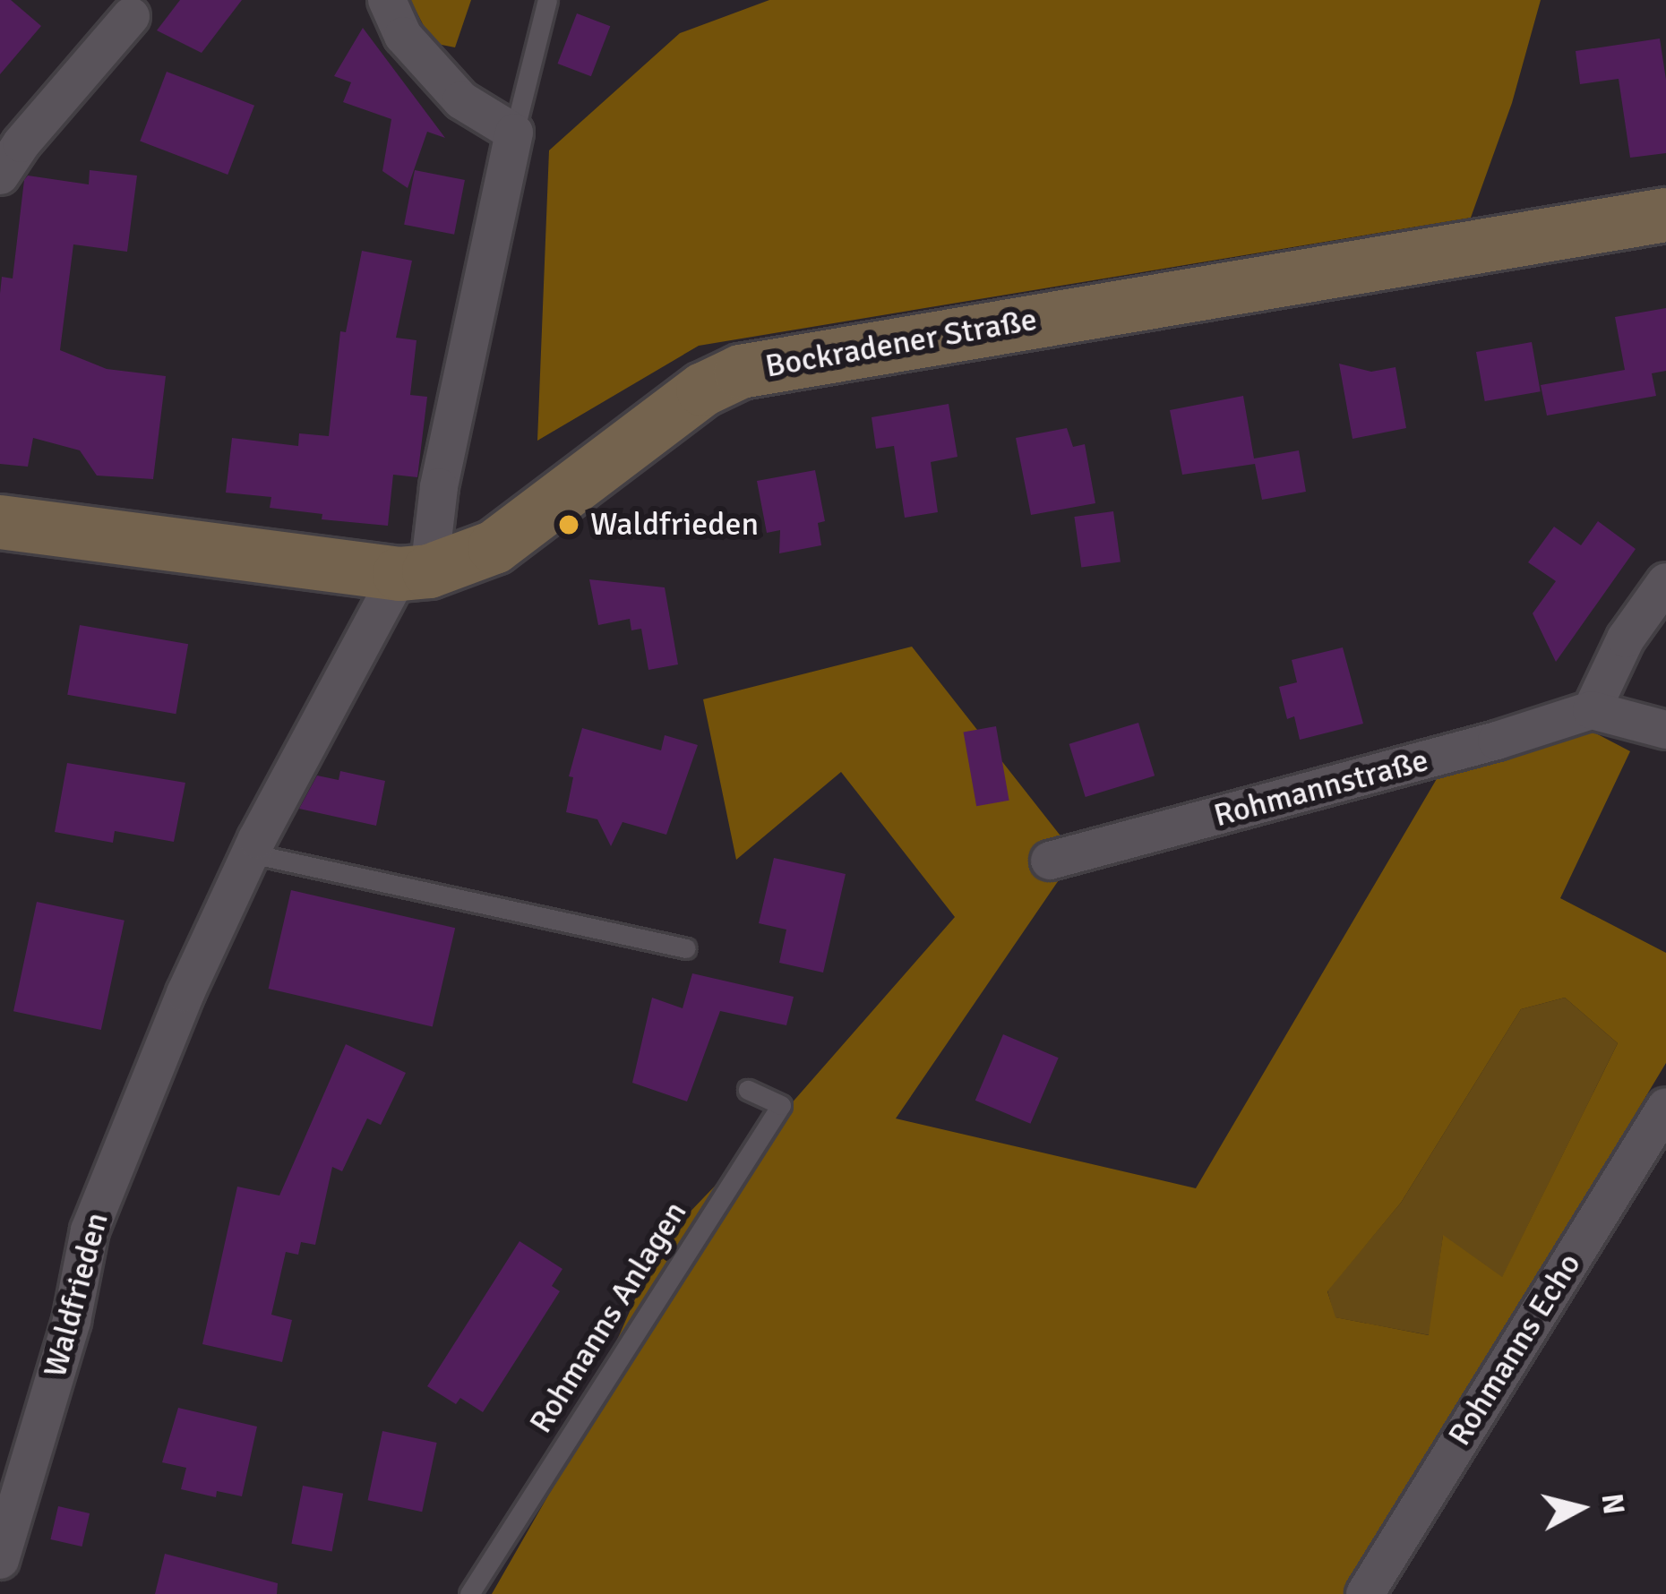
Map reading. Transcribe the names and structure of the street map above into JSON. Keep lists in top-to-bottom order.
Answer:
{
  "streets": {
    "street": [
      "Bockradener Straße",
      "Rohmannstraße",
      "Waldfrieden",
      "Rohmanns Echo"
    ],
    "lane": ["Rohmanns Anlagen"]
  },
  "crossings": [
    ["Bockradener Straße", "Waldfrieden"]
  ],
  "places": ["Waldfrieden"],
  "north": "right"
}
